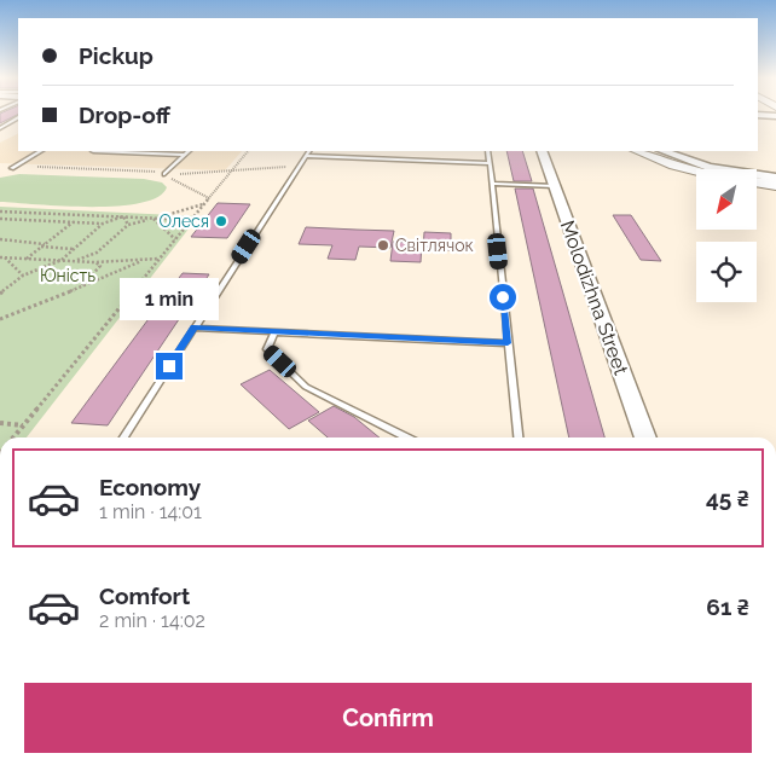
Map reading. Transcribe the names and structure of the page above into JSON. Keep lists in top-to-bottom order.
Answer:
{
  "streets": {
    "street": ["Molodizhna Street"]
  },
  "parks": ["Юність"],
  "places": ["Олеся", "Світлячок"],
  "north": "bottom left",
  "page": {
    "banner": ["Pickup", "Drop-off"],
    "bubble": "1 min",
    "list": [
      {
        "name": "Economy",
        "note": "1 min · 14:01",
        "value": "45 ₴"
      },
      {
        "name": "Comfort",
        "note": "2 min · 14:02",
        "value": "61 ₴"
      }
    ],
    "buttons": "Confirm"
  }
}
